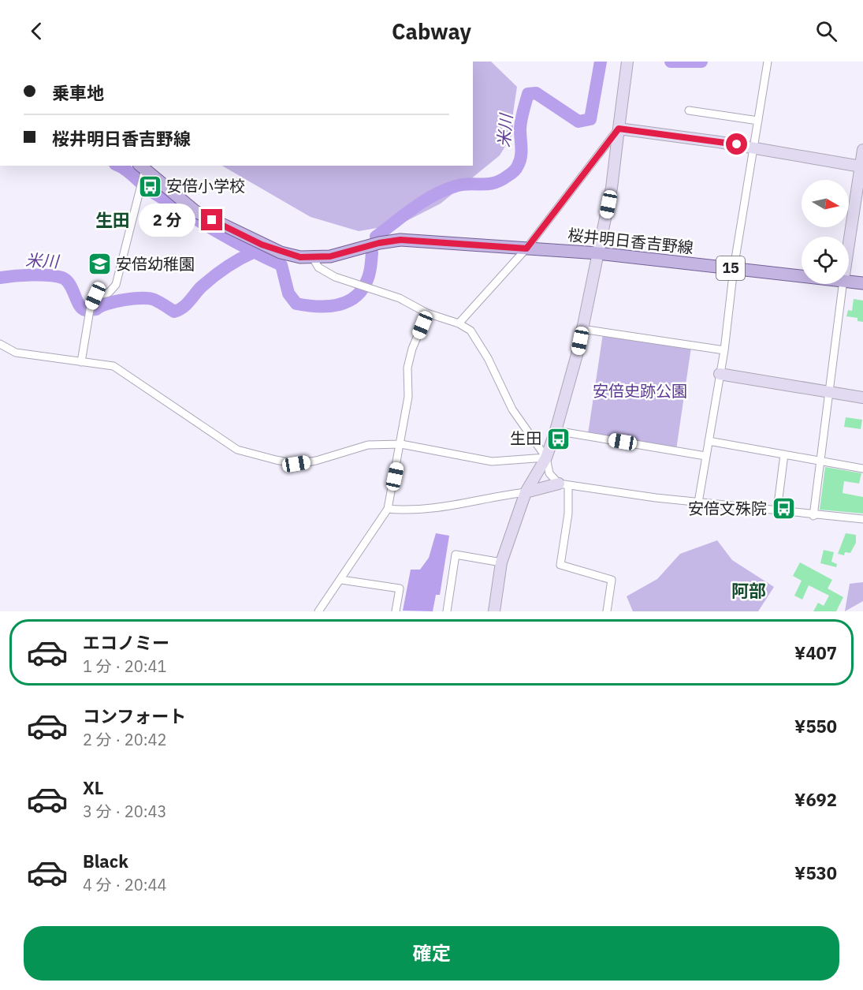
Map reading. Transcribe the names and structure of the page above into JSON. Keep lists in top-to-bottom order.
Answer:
{
  "streets": {
    "main road": ["桜井明日香吉野線", "15"]
  },
  "districts": ["生田", "阿部"],
  "water": ["米川"],
  "parks": ["安倍史跡公園"],
  "places": {
    "bus stop": ["安倍小学校", "生田", "安倍文殊院"],
    "school or university": ["安倍幼稚園"]
  },
  "north": "right",
  "page": {
    "header": "Cabway",
    "banner": ["乗車地", "桜井明日香吉野線"],
    "bubble": "2 分",
    "list": [
      {
        "name": "エコノミー",
        "note": "1 分 · 20:41",
        "value": "¥407"
      },
      {
        "name": "コンフォート",
        "note": "2 分 · 20:42",
        "value": "¥550"
      },
      {
        "name": "XL",
        "note": "3 分 · 20:43",
        "value": "¥692"
      },
      {
        "name": "Black",
        "note": "4 分 · 20:44",
        "value": "¥530"
      }
    ],
    "buttons": "確定"
  }
}
